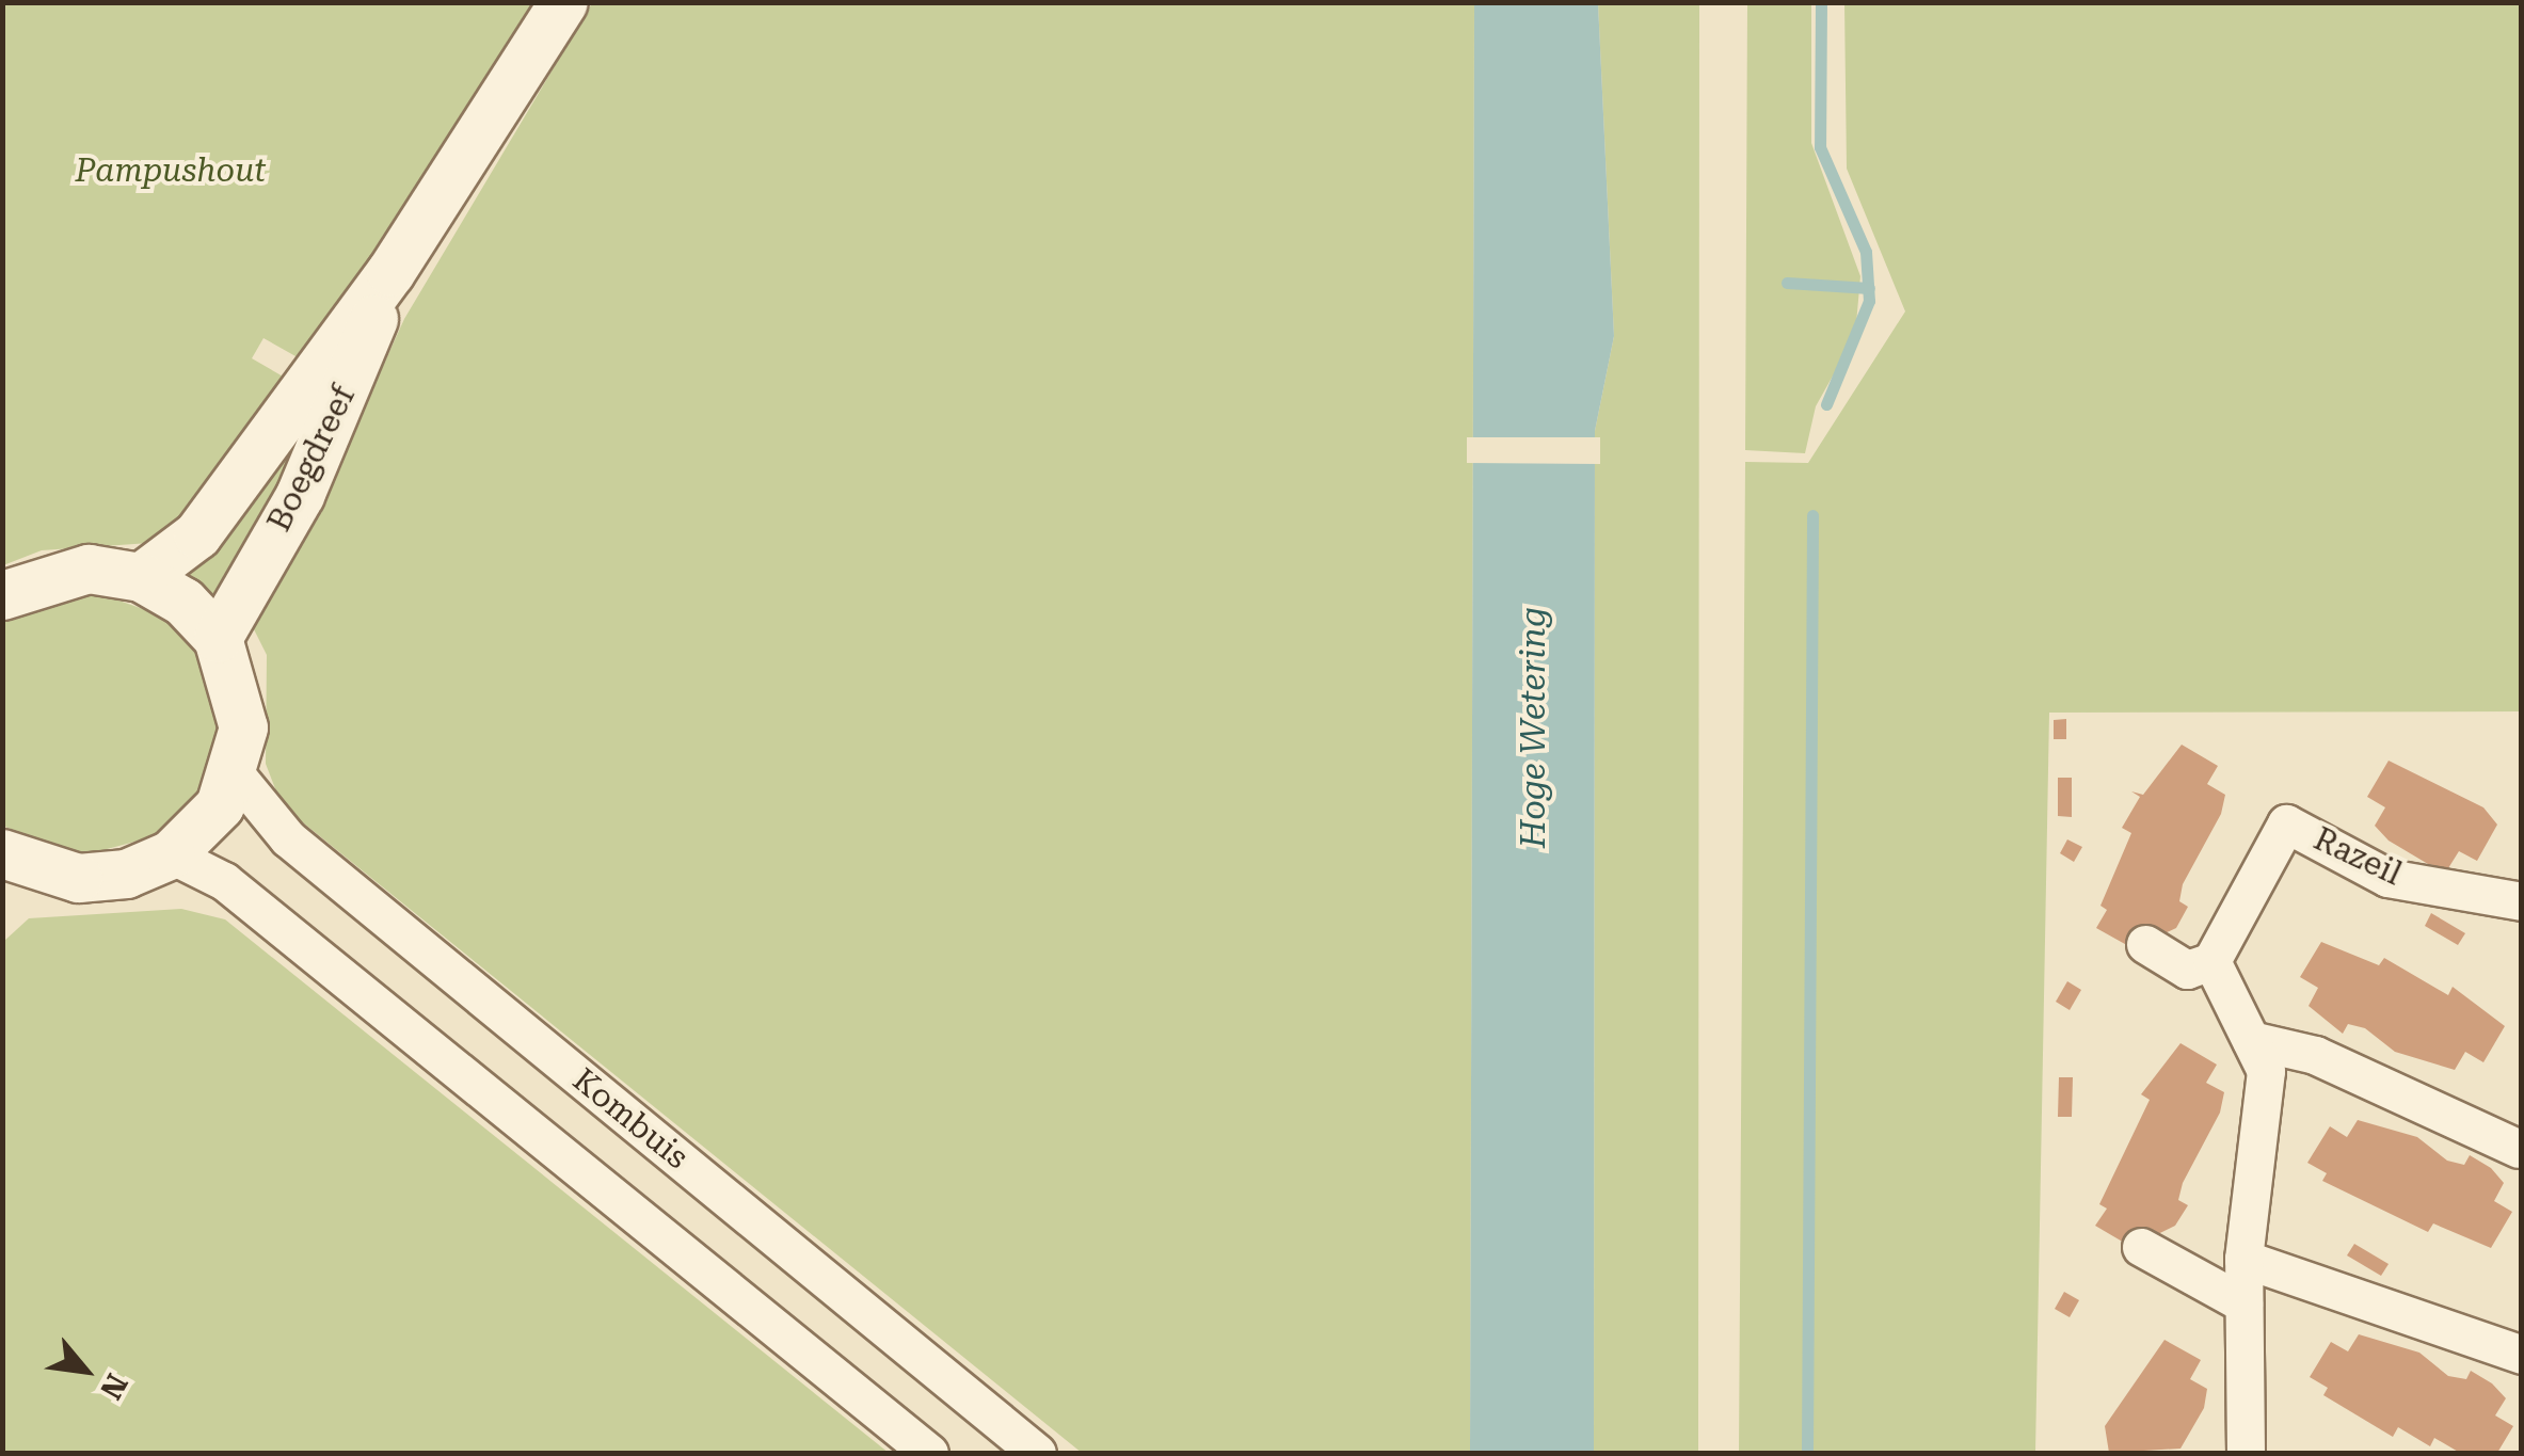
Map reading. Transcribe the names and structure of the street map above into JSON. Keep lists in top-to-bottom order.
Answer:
{
  "streets": {
    "street": ["Boegdreef", "Razeil", "Kombuis"]
  },
  "water": ["Hoge Wetering"],
  "parks": ["Pampushout"],
  "north": "bottom right"
}
